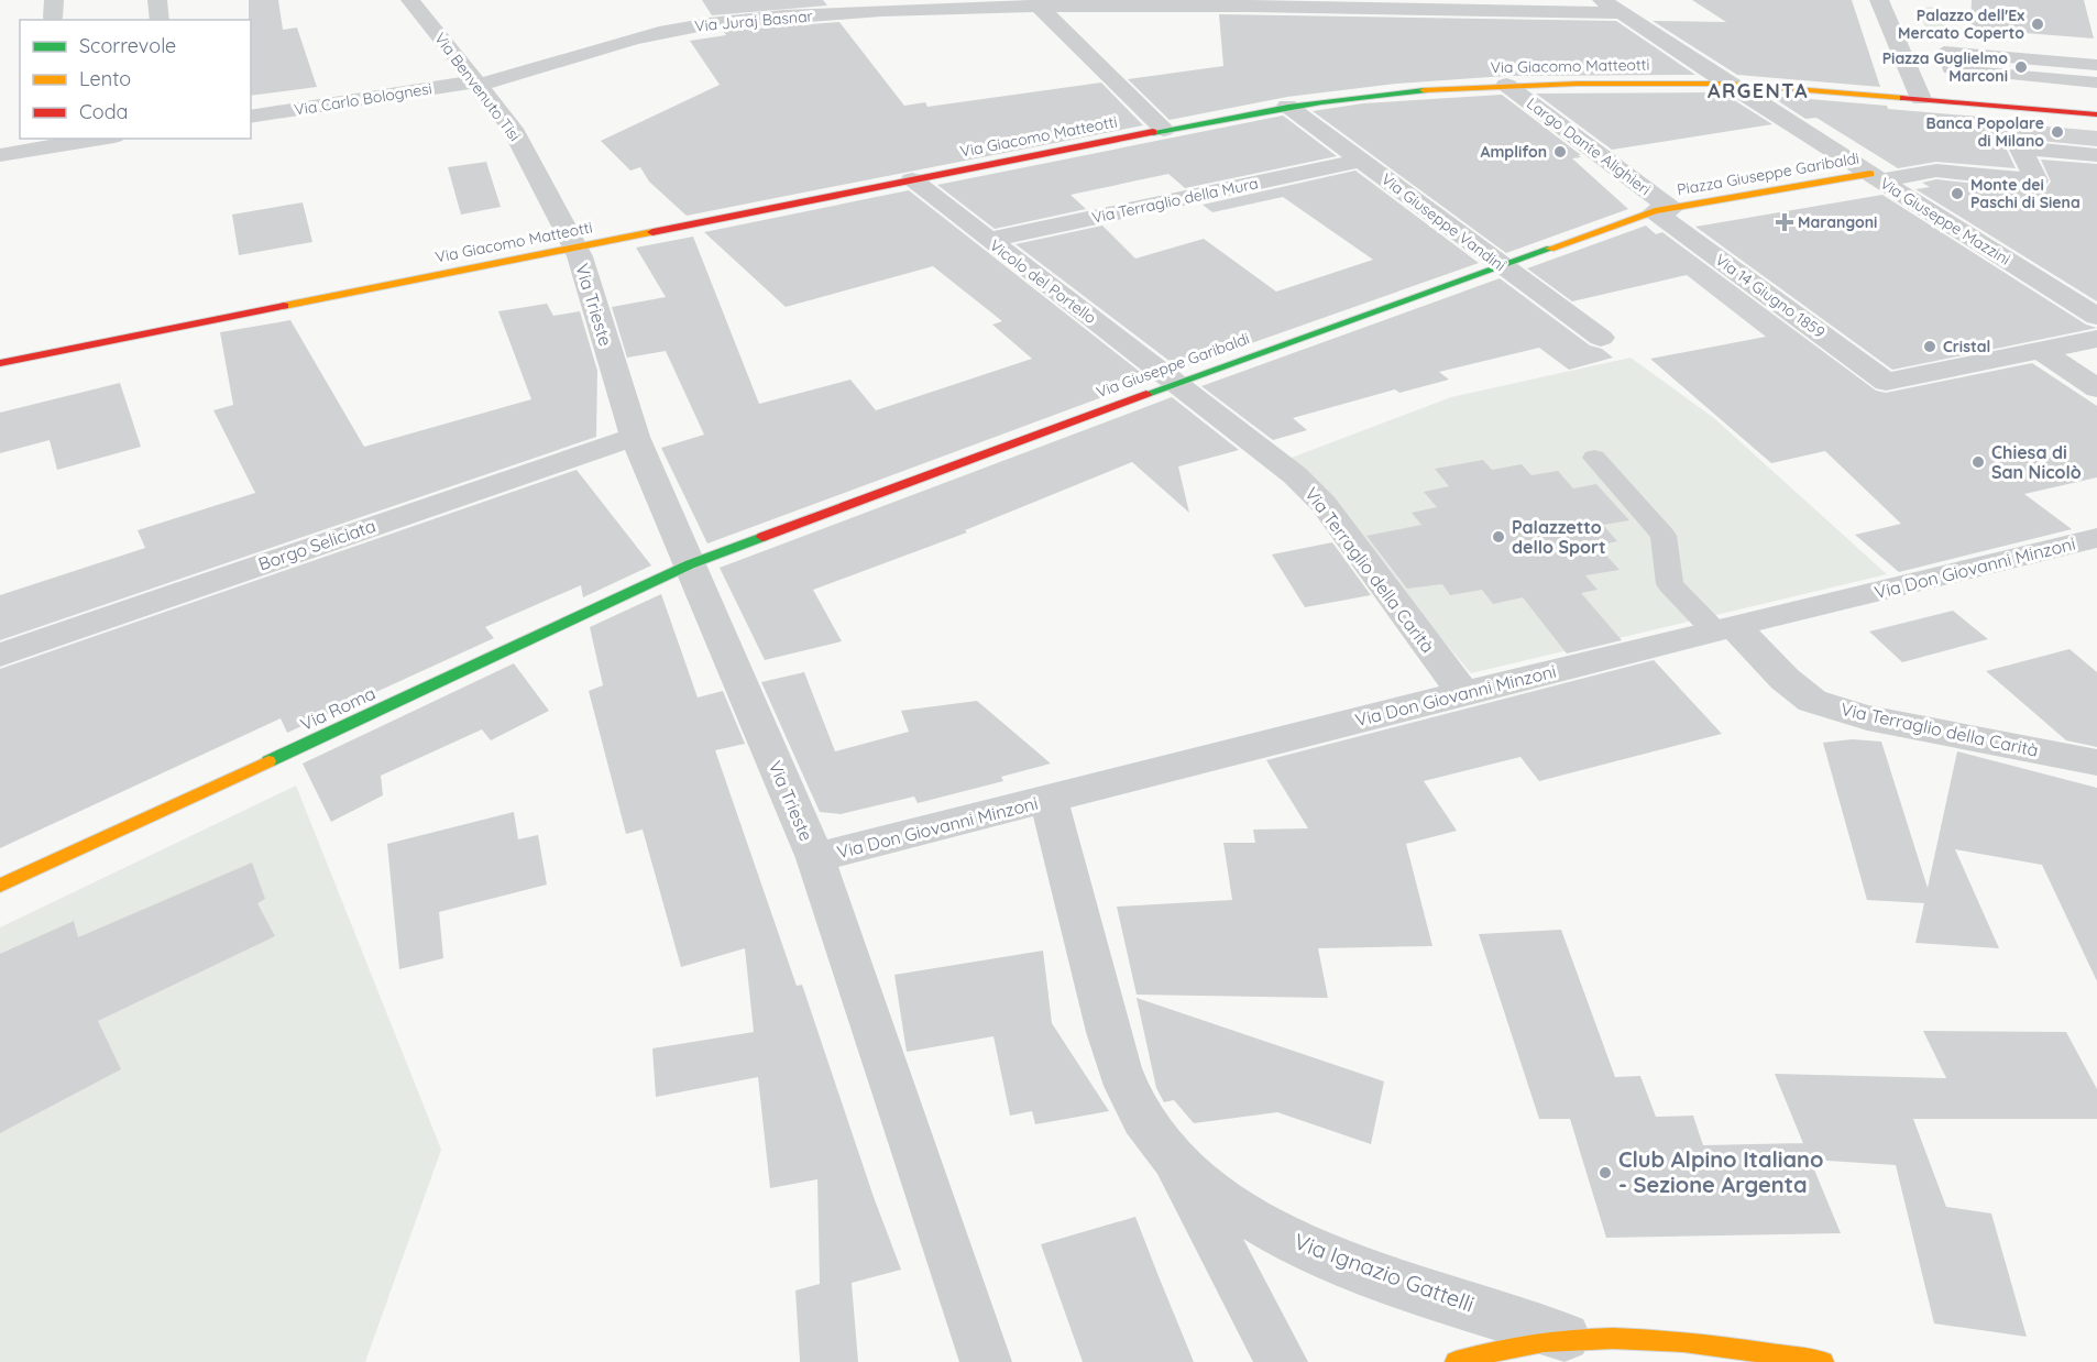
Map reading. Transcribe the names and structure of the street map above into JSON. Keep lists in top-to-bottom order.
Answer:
{
  "streets": {
    "street": [
      "Via Juraj Basnar",
      "Via Giacomo Matteotti",
      "Via Benvenuto Tisi",
      "Via Carlo Bolognesi",
      "Largo Dante Alighieri",
      "Piazza Giuseppe Garibaldi",
      "Via Terraglio della Mura",
      "Via Giuseppe Mazzini",
      "Via Giuseppe Vandini",
      "Vicolo del Portello",
      "Via 14 Giugno 1859",
      "Via Trieste",
      "Via Giuseppe Garibaldi",
      "Borgo Seliciata",
      "Via Don Giovanni Minzoni",
      "Via Terraglio della Carità",
      "Via Roma",
      "Via Ignazio Gattelli"
    ]
  },
  "crossings": [
    ["Via Juraj Basnar", "Via Benvenuto Tisi"],
    ["Via Juraj Basnar", "Via Carlo Bolognesi"],
    ["Via Juraj Basnar", "Via Giuseppe Mazzini"],
    ["Via Giacomo Matteotti", "Via Benvenuto Tisi"],
    ["Via Giacomo Matteotti", "Largo Dante Alighieri"],
    ["Via Giacomo Matteotti", "Via Giuseppe Mazzini"],
    ["Via Giacomo Matteotti", "Via Giuseppe Vandini"],
    ["Via Giacomo Matteotti", "Vicolo del Portello"],
    ["Via Giacomo Matteotti", "Via Trieste"],
    ["Via Benvenuto Tisi", "Via Carlo Bolognesi"],
    ["Via Benvenuto Tisi", "Via Trieste"],
    ["Largo Dante Alighieri", "Piazza Giuseppe Garibaldi"],
    ["Largo Dante Alighieri", "Via 14 Giugno 1859"],
    ["Largo Dante Alighieri", "Via Giuseppe Garibaldi"],
    ["Piazza Giuseppe Garibaldi", "Via Giuseppe Mazzini"],
    ["Piazza Giuseppe Garibaldi", "Via 14 Giugno 1859"],
    ["Piazza Giuseppe Garibaldi", "Via Giuseppe Garibaldi"],
    ["Via Terraglio della Mura", "Via Giuseppe Vandini"],
    ["Via Terraglio della Mura", "Vicolo del Portello"],
    ["Via Giuseppe Vandini", "Via Giuseppe Garibaldi"],
    ["Vicolo del Portello", "Via Giuseppe Garibaldi"],
    ["Vicolo del Portello", "Via Terraglio della Carità"],
    ["Via 14 Giugno 1859", "Via Giuseppe Garibaldi"],
    ["Via Trieste", "Via Giuseppe Garibaldi"],
    ["Via Trieste", "Borgo Seliciata"],
    ["Via Trieste", "Via Don Giovanni Minzoni"],
    ["Via Trieste", "Via Roma"],
    ["Via Giuseppe Garibaldi", "Via Terraglio della Carità"],
    ["Via Giuseppe Garibaldi", "Via Roma"],
    ["Via Don Giovanni Minzoni", "Via Terraglio della Carità"],
    ["Via Don Giovanni Minzoni", "Via Ignazio Gattelli"]
  ],
  "districts": ["ARGENTA"],
  "places": {
    "other": [
      "Palazzo dell'Ex Mercato Coperto",
      "Piazza Guglielmo Marconi",
      "Banca Popolare di Milano",
      "Amplifon",
      "Monte dei Paschi di Siena",
      "Cristal",
      "Chiesa di San Nicolò",
      "Palazzetto dello Sport",
      "Club Alpino Italiano - Sezione Argenta"
    ],
    "health": ["Marangoni"]
  },
  "legend": ["Scorrevole", "Lento", "Coda"]
}
